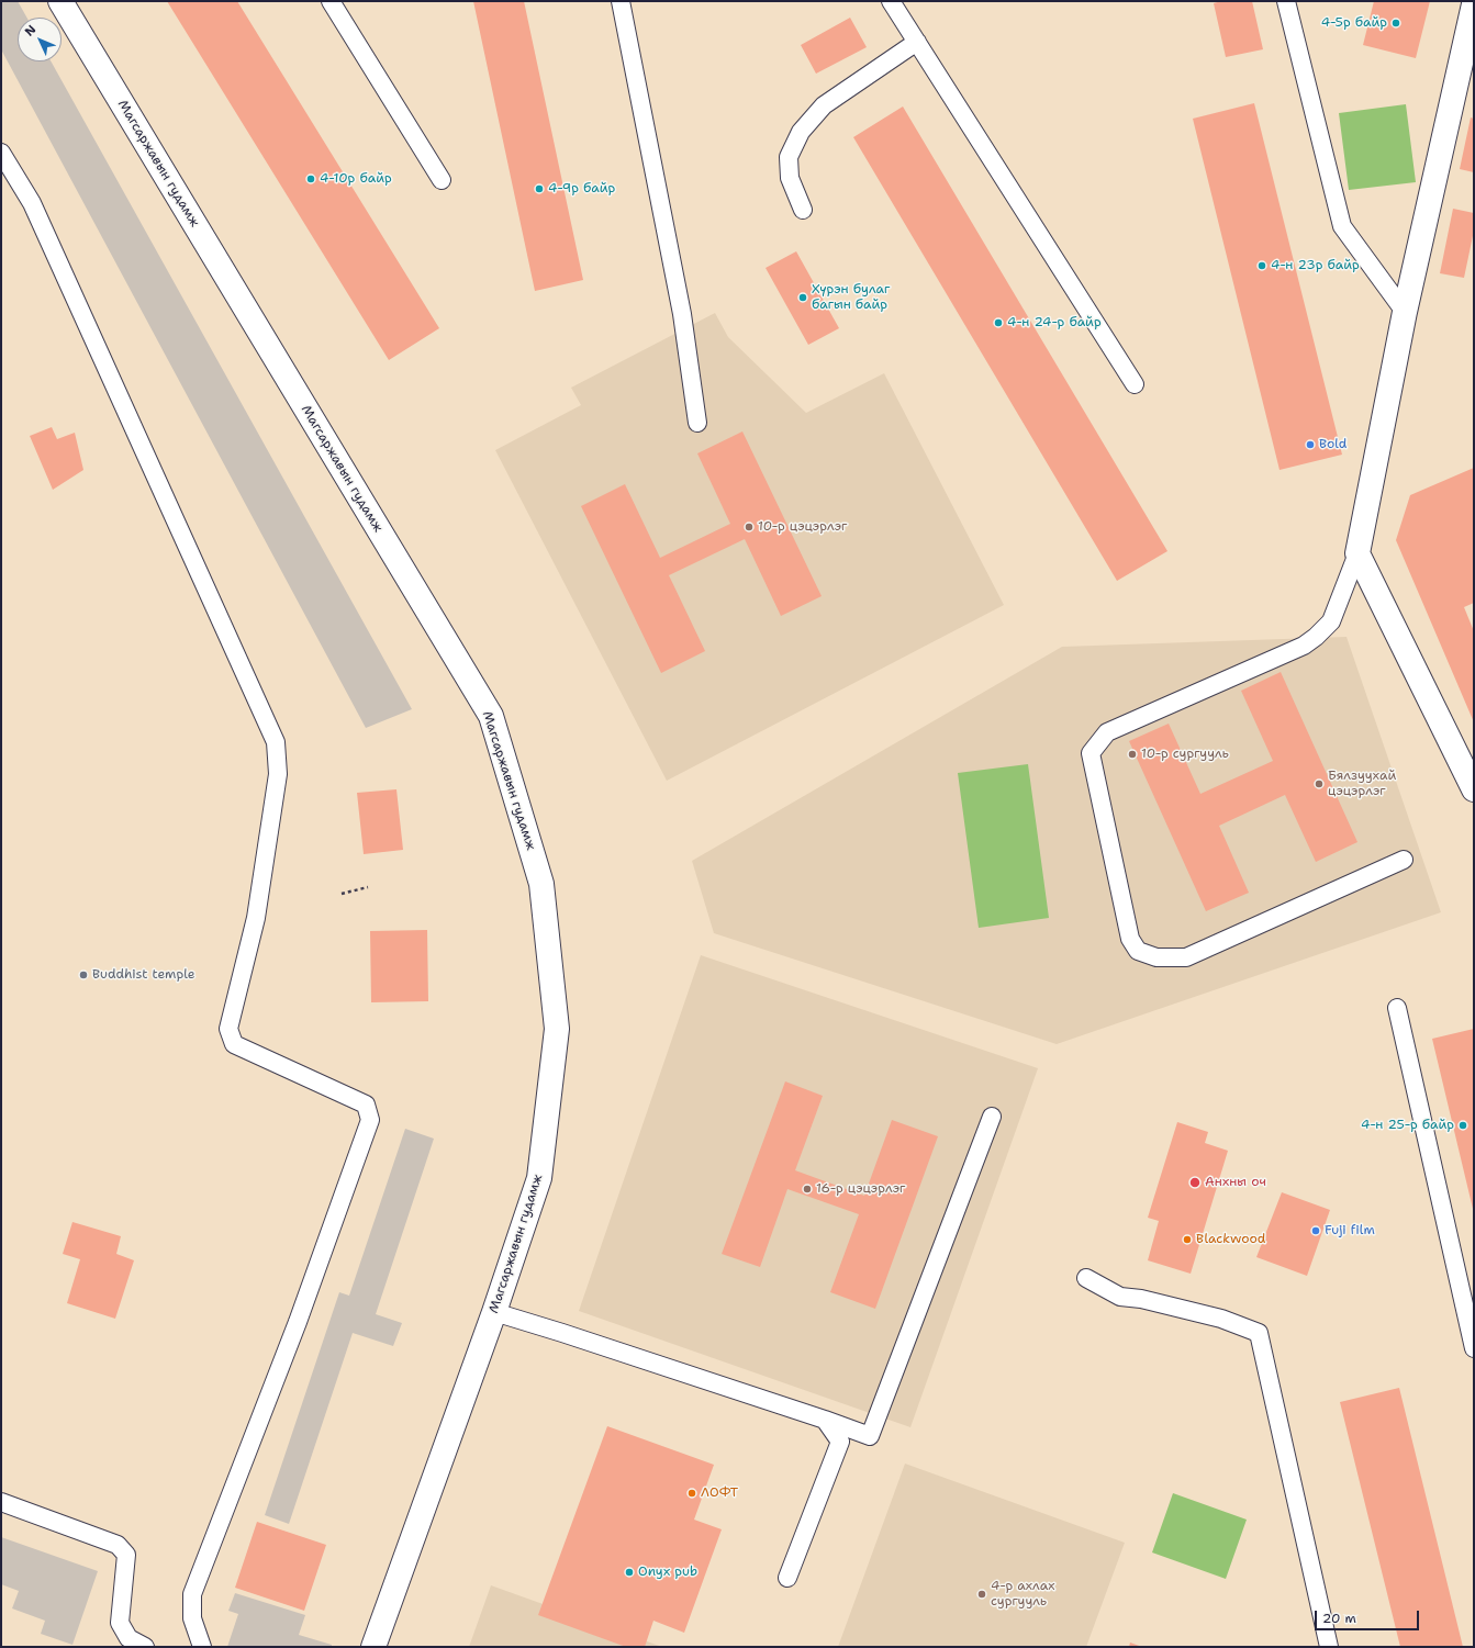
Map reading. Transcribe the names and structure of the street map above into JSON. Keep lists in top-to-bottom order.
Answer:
{
  "streets": {
    "street": ["Магсаржавын гудамж"]
  },
  "places": [
    "4-5р байр",
    "4-10р байр",
    "4-9р байр",
    "4-н 23р байр",
    "Хүрэн булаг багын байр",
    "4-н 24-р байр",
    "Bold",
    "10-р цэцэрлэг",
    "10-р сургууль",
    "Бялзуухай цэцэрлэг",
    "Buddhist temple",
    "4-н 25-р байр",
    "Анхны оч",
    "16-р цэцэрлэг",
    "Fuji film",
    "Blackwood",
    "ЛОФТ",
    "Onyx pub",
    "4-р ахлах сургууль"
  ],
  "scale_bar": "20 m",
  "north": "top left"
}
